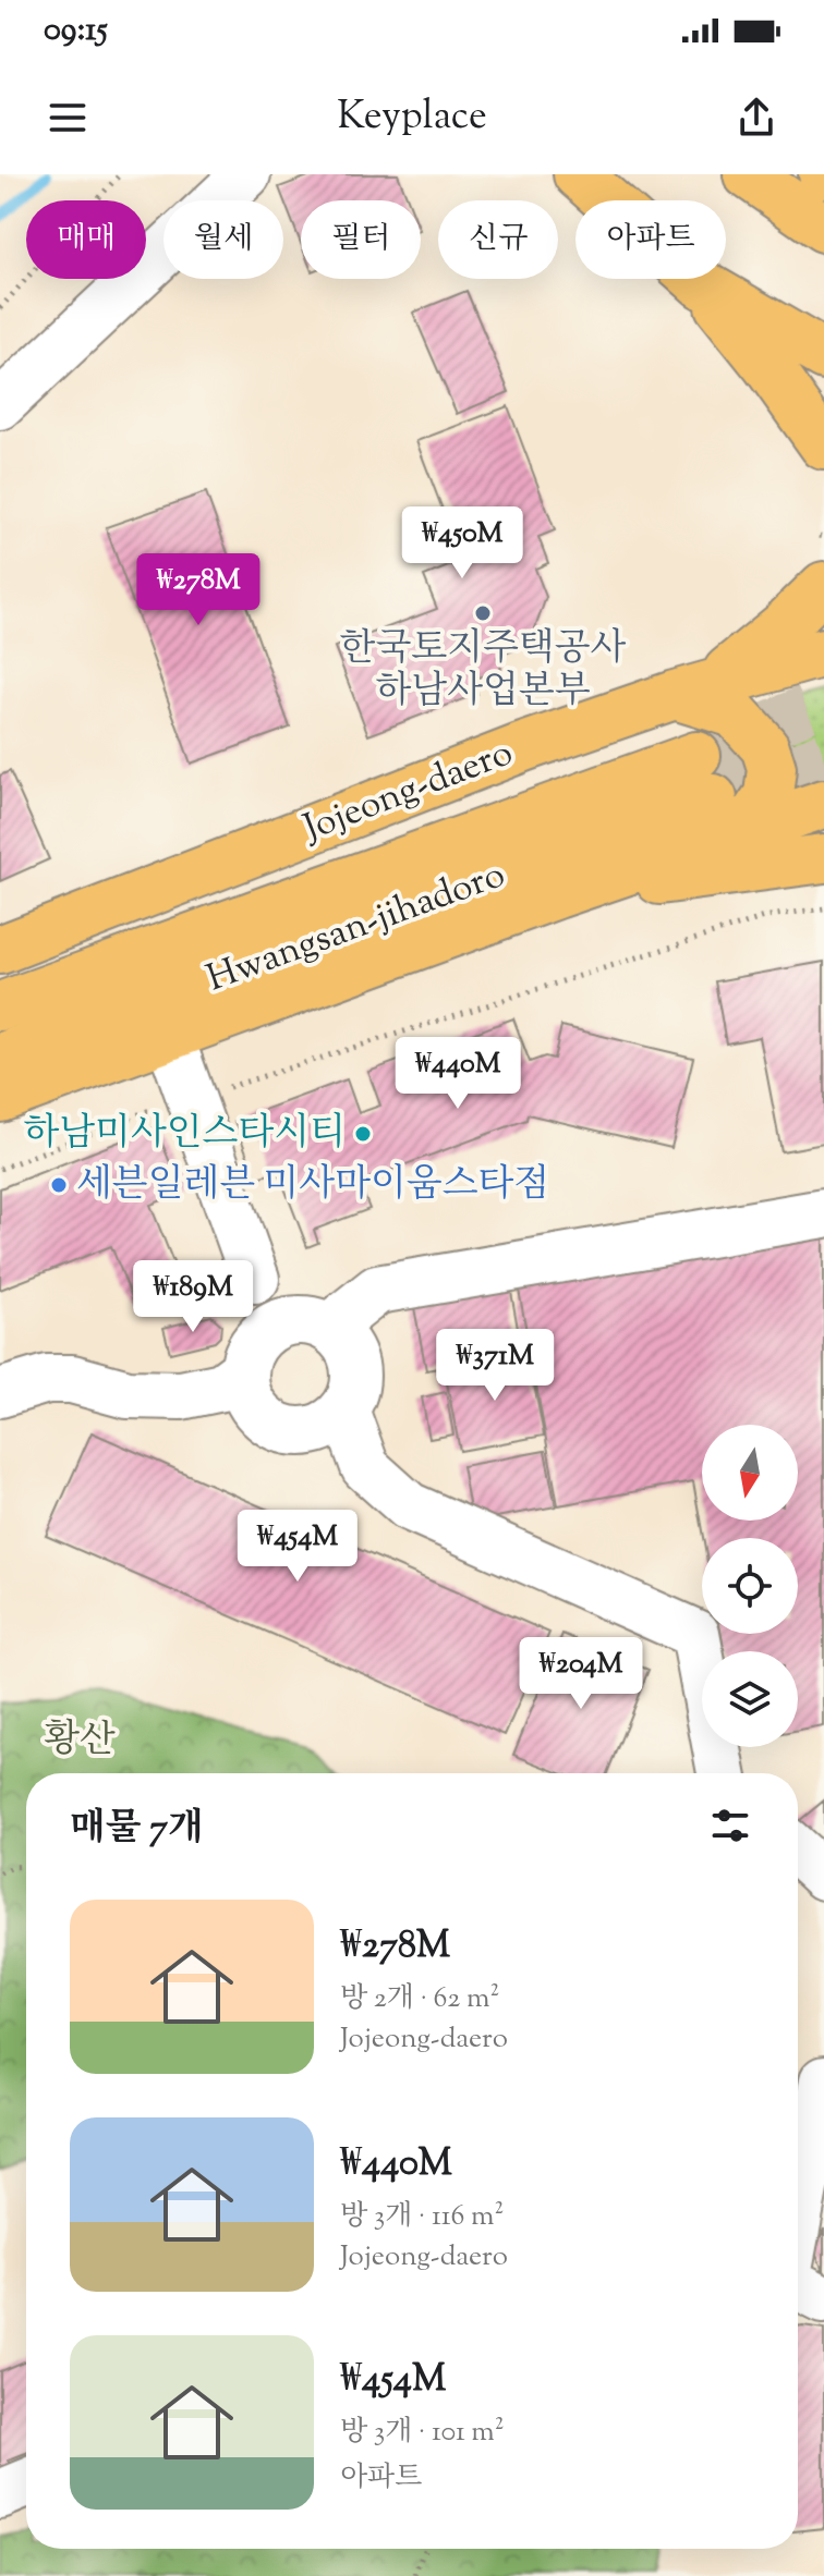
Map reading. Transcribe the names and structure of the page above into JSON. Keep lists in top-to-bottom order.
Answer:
{
  "streets": {
    "main road": ["Jojeong-daero", "Hwangsan-jihadoro"]
  },
  "parks": ["황산"],
  "places": ["한국토지주택공사 하남사업본부", "하남미사인스타시티", "세븐일레븐 미사마이움스타점"],
  "north": "bottom",
  "page": {
    "status": "09:15",
    "header": "Keyplace",
    "chip": [
      "매매",
      "월세",
      "필터",
      "신규",
      "아파트"
    ],
    "price": [
      "₩450M",
      "₩278M",
      "₩440M",
      "₩189M",
      "₩371M",
      "₩454M",
      "₩204M"
    ],
    "heading": "매물 7개",
    "list": [
      {
        "name": "₩278M",
        "note": "방 2개 · 62 m² · Jojeong-daero"
      },
      {
        "name": "₩440M",
        "note": "방 3개 · 116 m² · Jojeong-daero"
      },
      {
        "name": "₩454M",
        "note": "방 3개 · 101 m² · 아파트"
      }
    ]
  }
}
